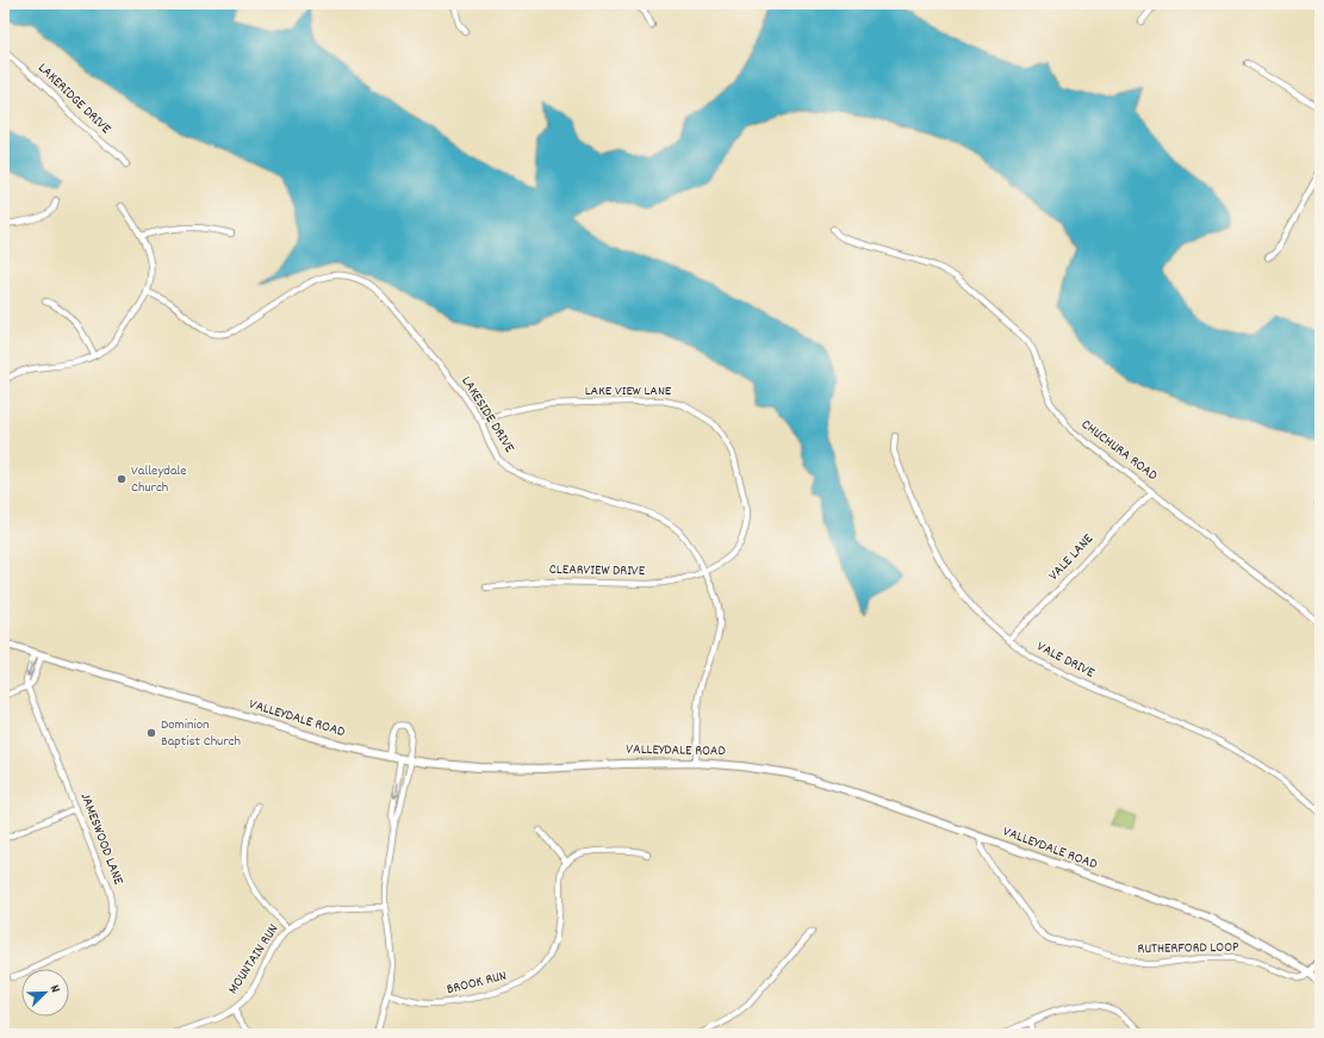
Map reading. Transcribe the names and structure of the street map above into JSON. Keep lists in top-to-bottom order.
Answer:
{
  "streets": {
    "main road": ["VALLEYDALE ROAD"],
    "street": [
      "LAKERIDGE DRIVE",
      "LAKE VIEW LANE",
      "LAKESIDE DRIVE",
      "CHUCHURA ROAD",
      "VALE LANE",
      "CLEARVIEW DRIVE",
      "VALE DRIVE",
      "JAMESWOOD LANE",
      "RUTHERFORD LOOP",
      "MOUNTAIN RUN",
      "BROOK RUN"
    ]
  },
  "crossings": [
    ["LAKE VIEW LANE", "LAKESIDE DRIVE"],
    ["LAKE VIEW LANE", "CLEARVIEW DRIVE"],
    ["LAKESIDE DRIVE", "CLEARVIEW DRIVE"],
    ["LAKESIDE DRIVE", "VALLEYDALE ROAD"],
    ["CHUCHURA ROAD", "VALE LANE"],
    ["VALE LANE", "VALE DRIVE"],
    ["VALLEYDALE ROAD", "JAMESWOOD LANE"],
    ["VALLEYDALE ROAD", "RUTHERFORD LOOP"]
  ],
  "places": ["Valleydale Church", "Dominion Baptist Church"],
  "north": "top right"
}
